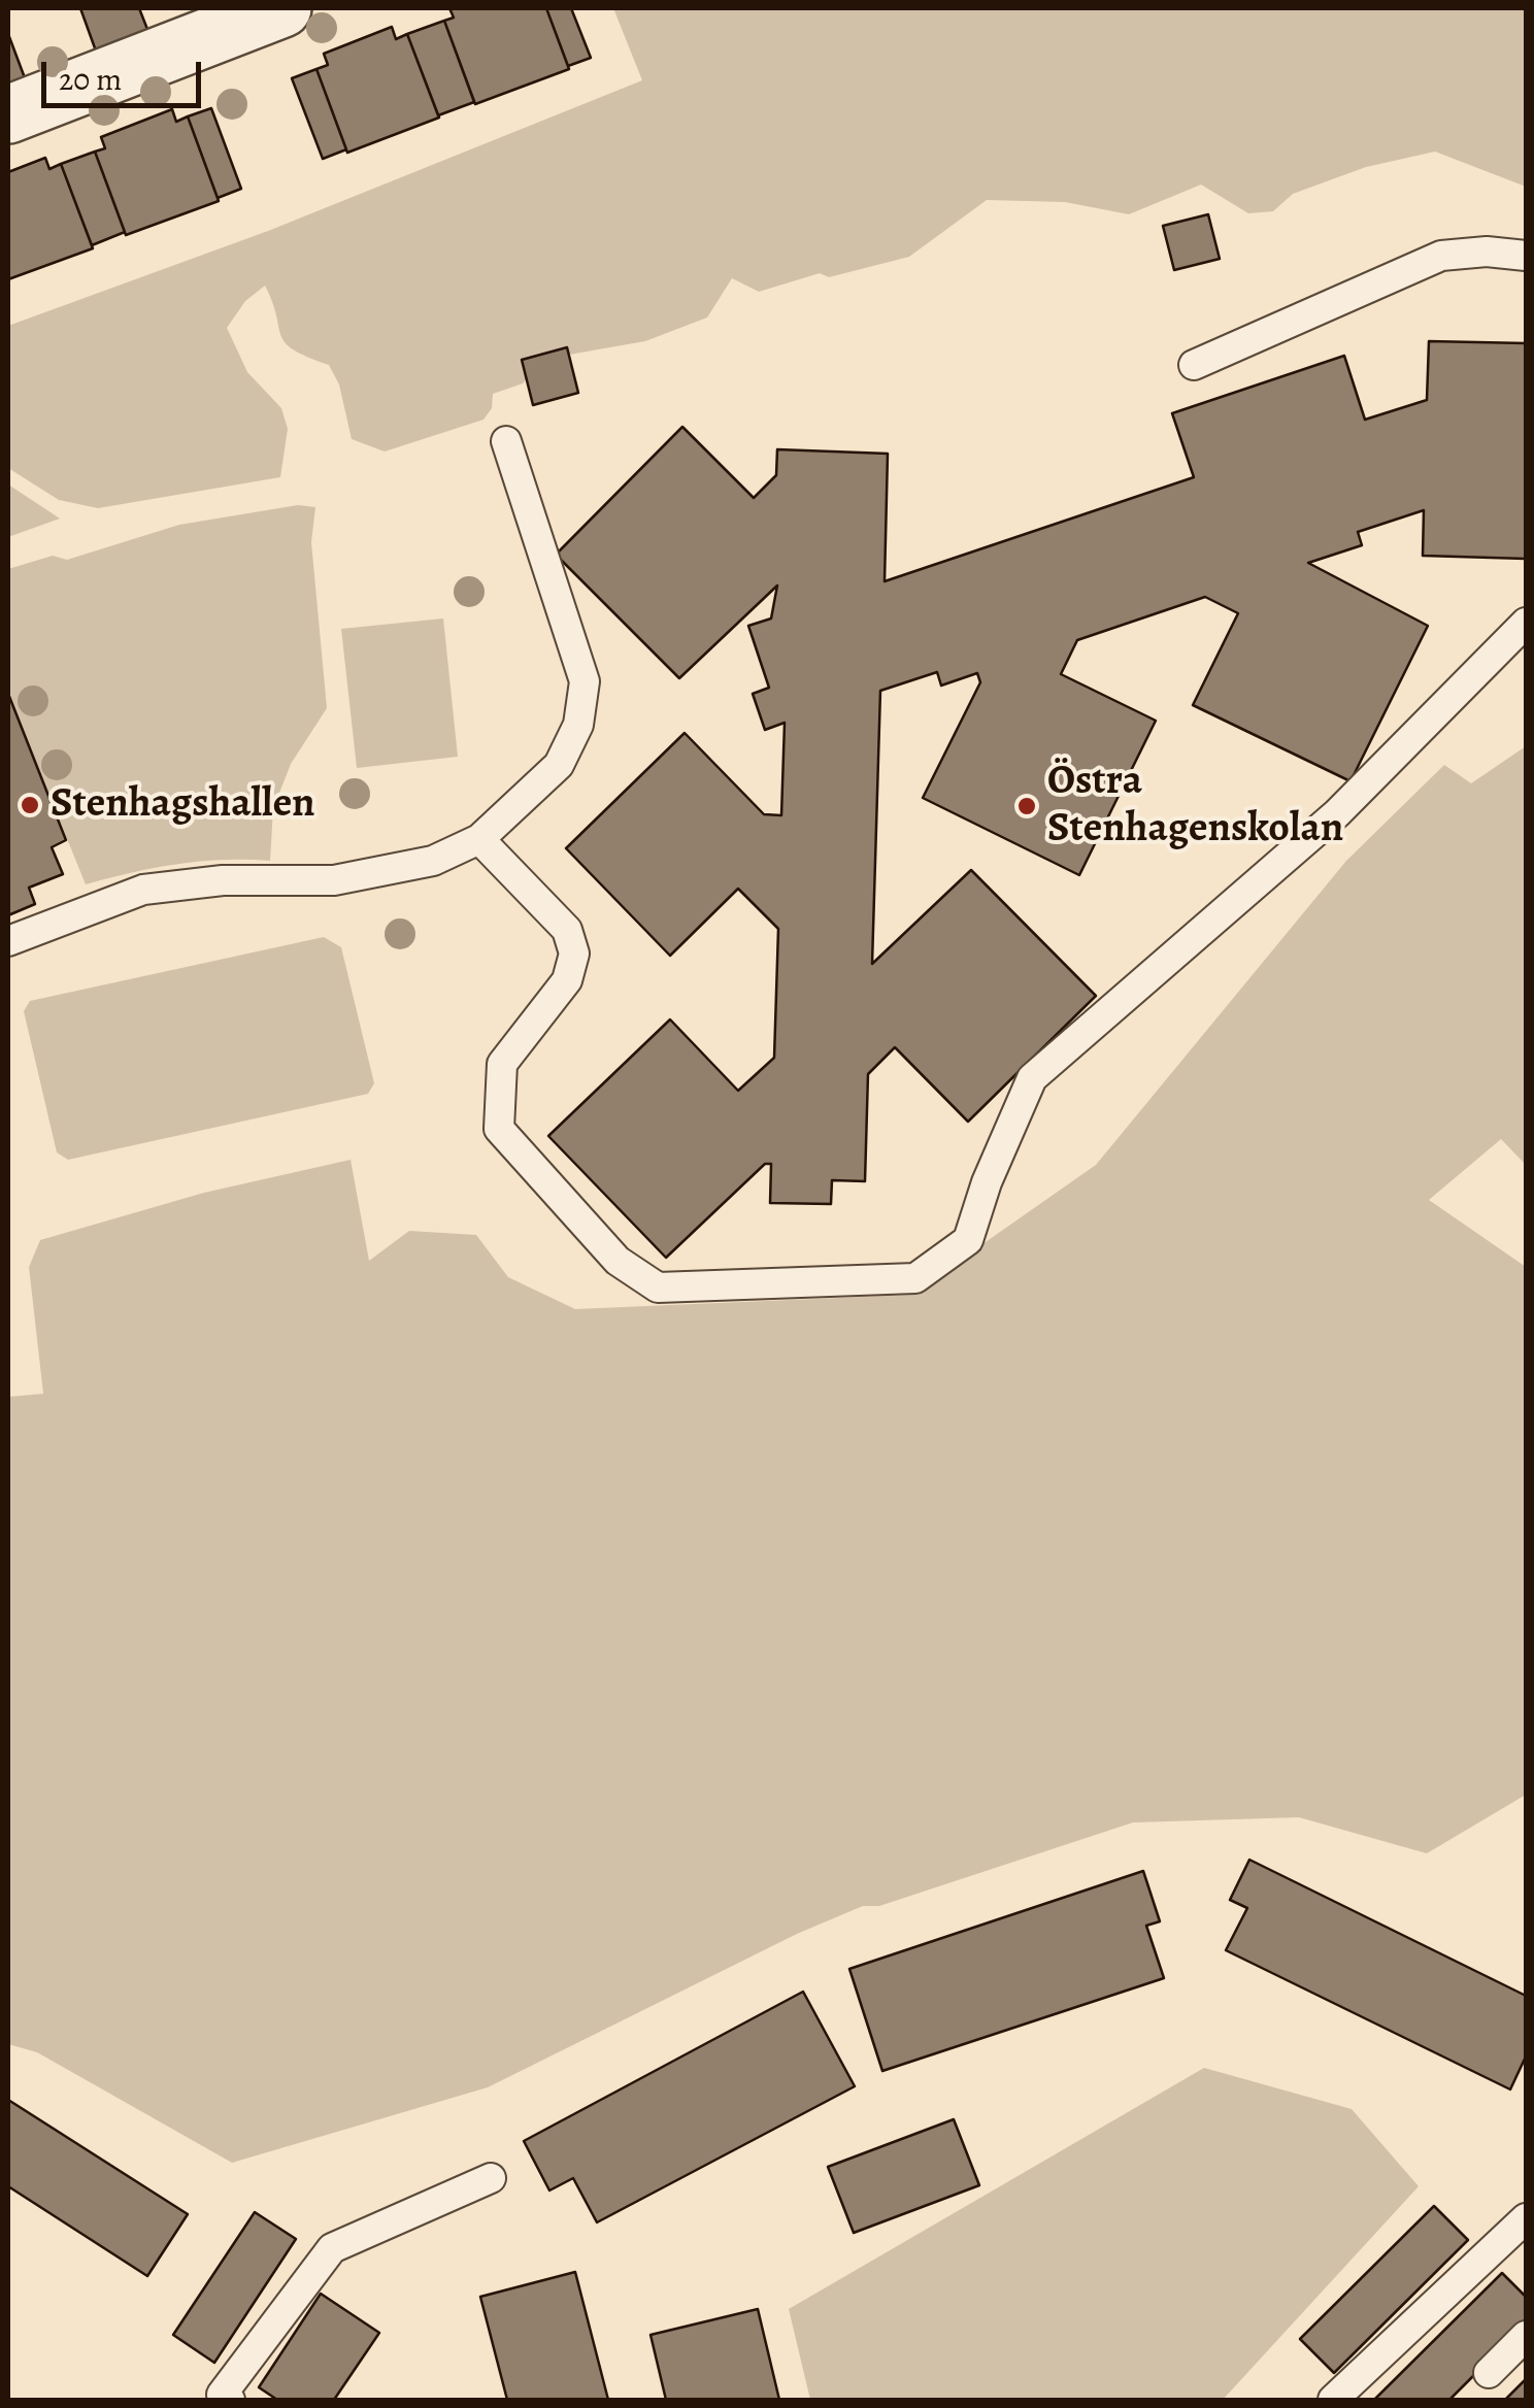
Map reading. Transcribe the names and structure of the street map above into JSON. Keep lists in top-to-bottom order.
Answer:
{
  "places": ["Stenhagshallen", "Östra Stenhagenskolan"],
  "scale_bar": "20 m"
}
